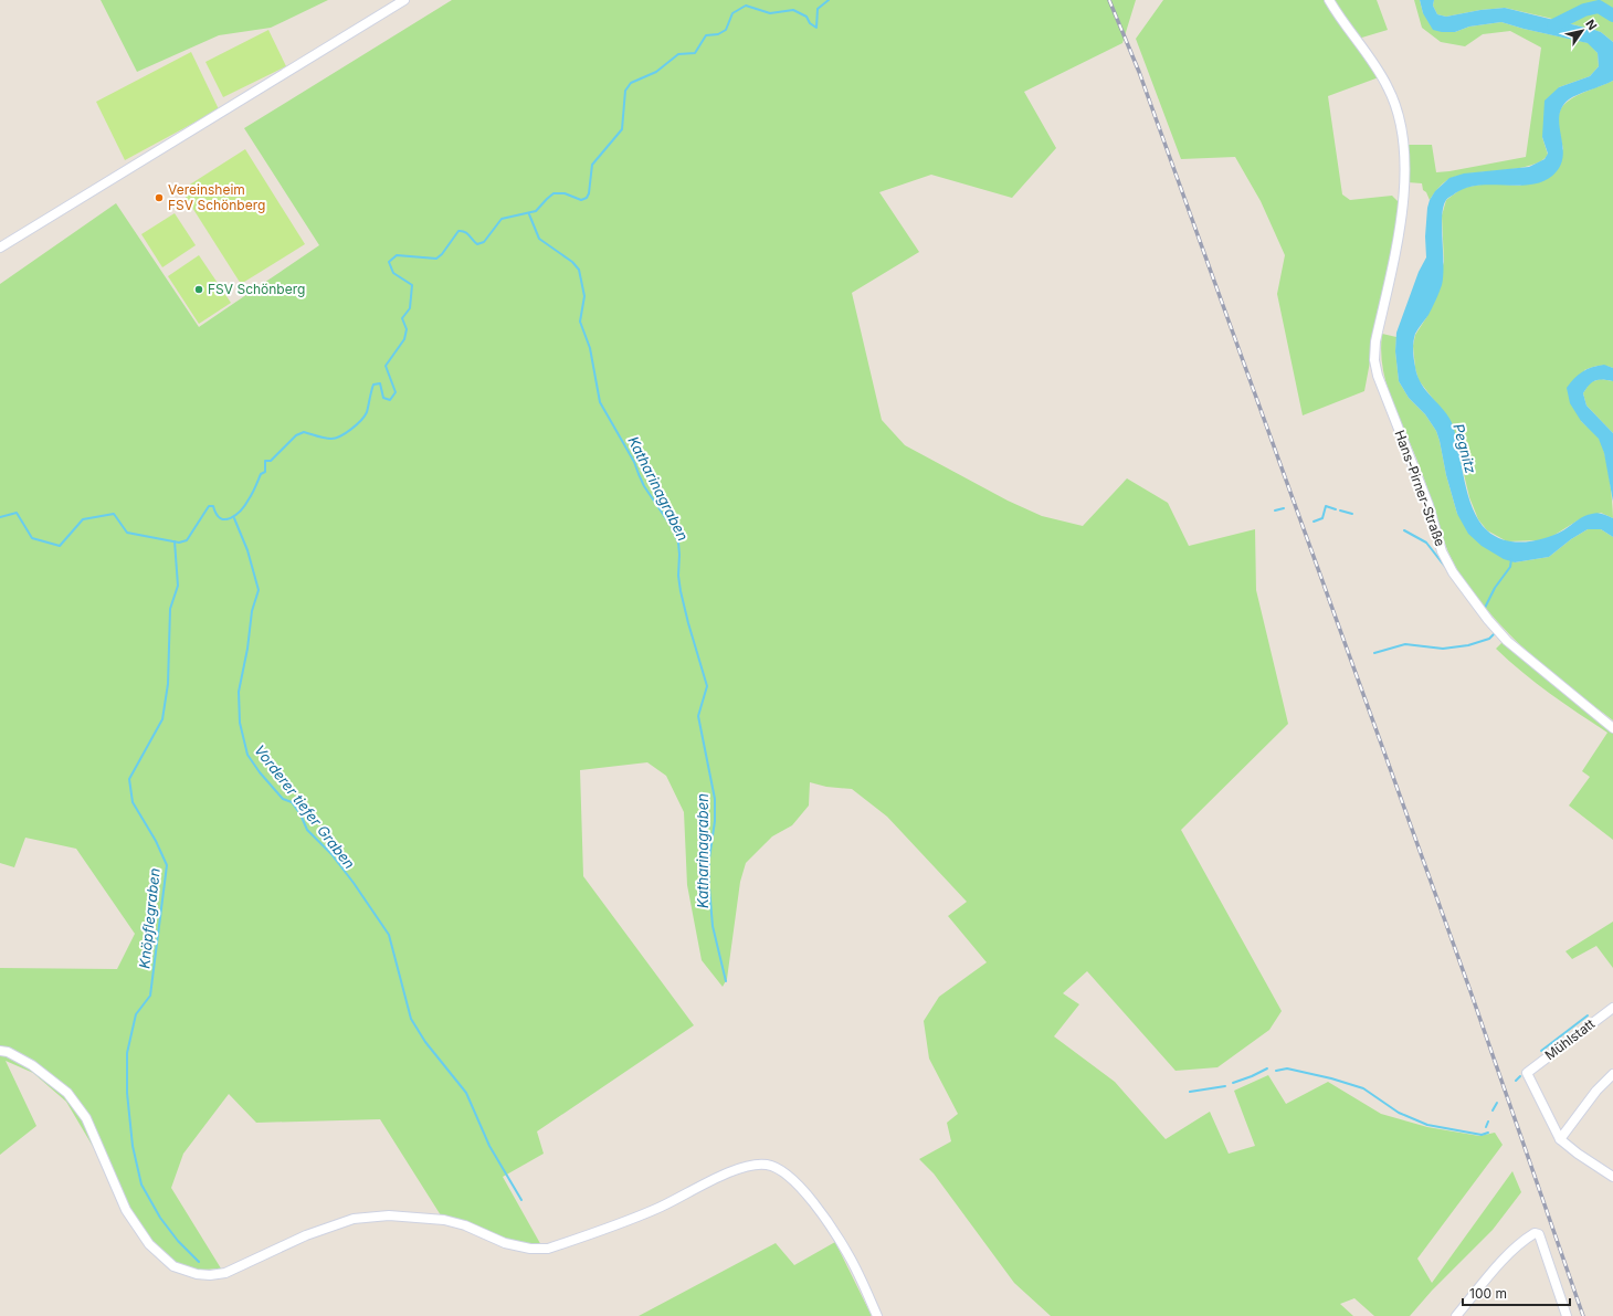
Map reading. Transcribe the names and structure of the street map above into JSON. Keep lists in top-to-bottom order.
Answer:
{
  "streets": {
    "street": ["Hans-Pirner-Straße", "Mühlstatt"]
  },
  "water": [
    "Pegnitz",
    "Katharinagraben",
    "Vorderer tiefer Graben",
    "Knöpflegraben"
  ],
  "places": ["Vereinsheim FSV Schönberg", "FSV Schönberg"],
  "scale_bar": "100 m",
  "north": "top right"
}
